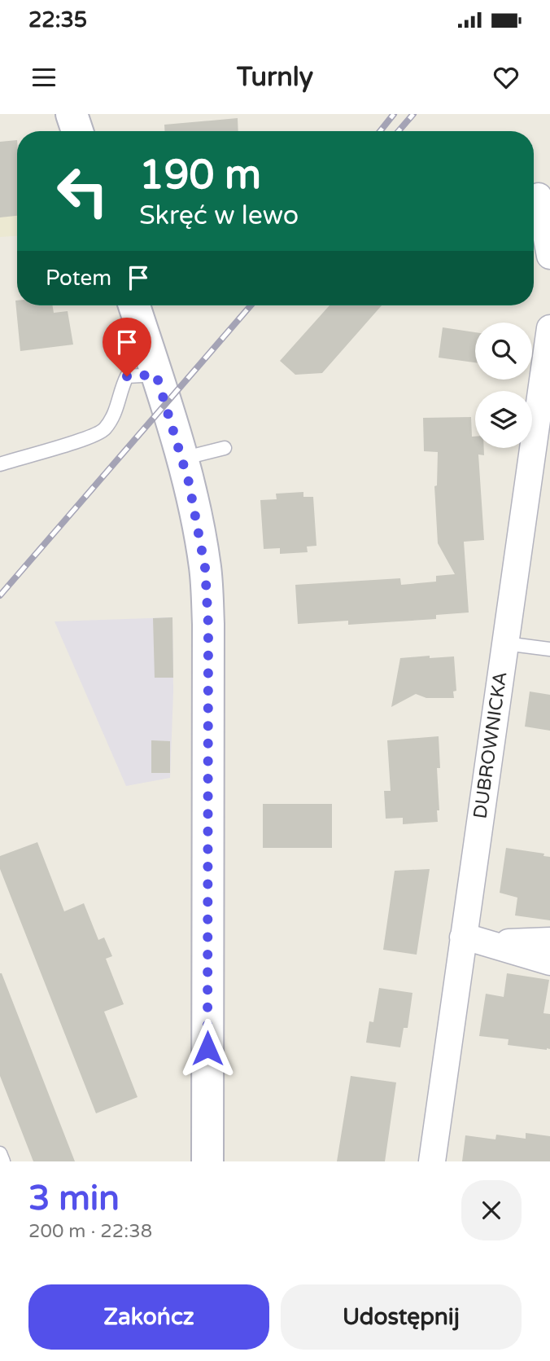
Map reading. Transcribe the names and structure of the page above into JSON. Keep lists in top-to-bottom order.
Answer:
{
  "streets": {
    "street": ["DUBROWNICKA"]
  },
  "page": {
    "status": "22:35",
    "header": "Turnly",
    "turn": ["190 m", "Skręć w lewo"],
    "then": "Potem",
    "heading": ["3 min", "200 m · 22:38"],
    "buttons": ["Zakończ", "Udostępnij"]
  }
}
